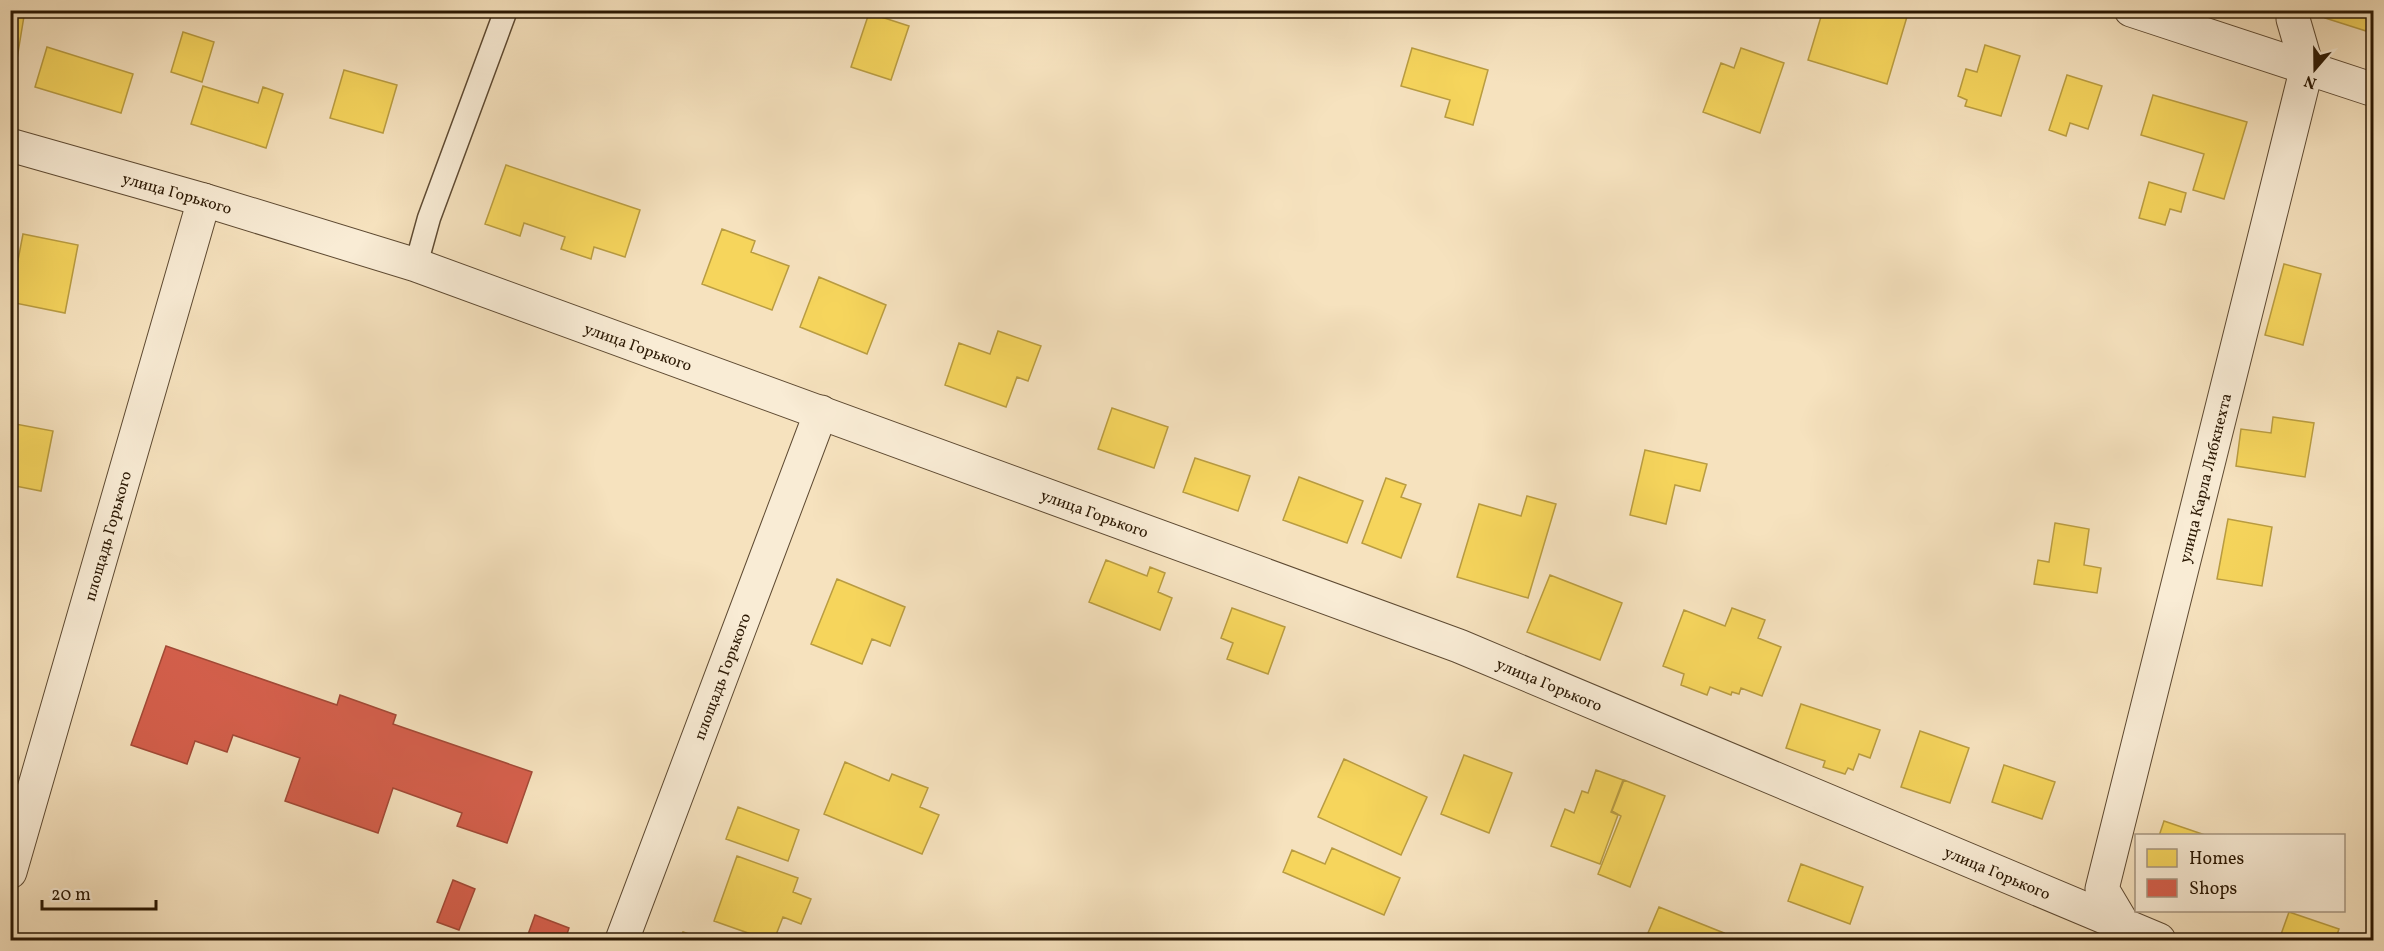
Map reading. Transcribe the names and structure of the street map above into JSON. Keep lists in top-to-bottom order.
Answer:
{
  "streets": {
    "street": ["улица Горького", "улица Карла Либкнехта", "площадь Горького"]
  },
  "crossings": [
    ["улица Горького", "улица Карла Либкнехта"],
    ["улица Горького", "площадь Горького"]
  ],
  "legend": ["Homes", "Shops"],
  "scale_bar": "20 m",
  "north": "bottom"
}
